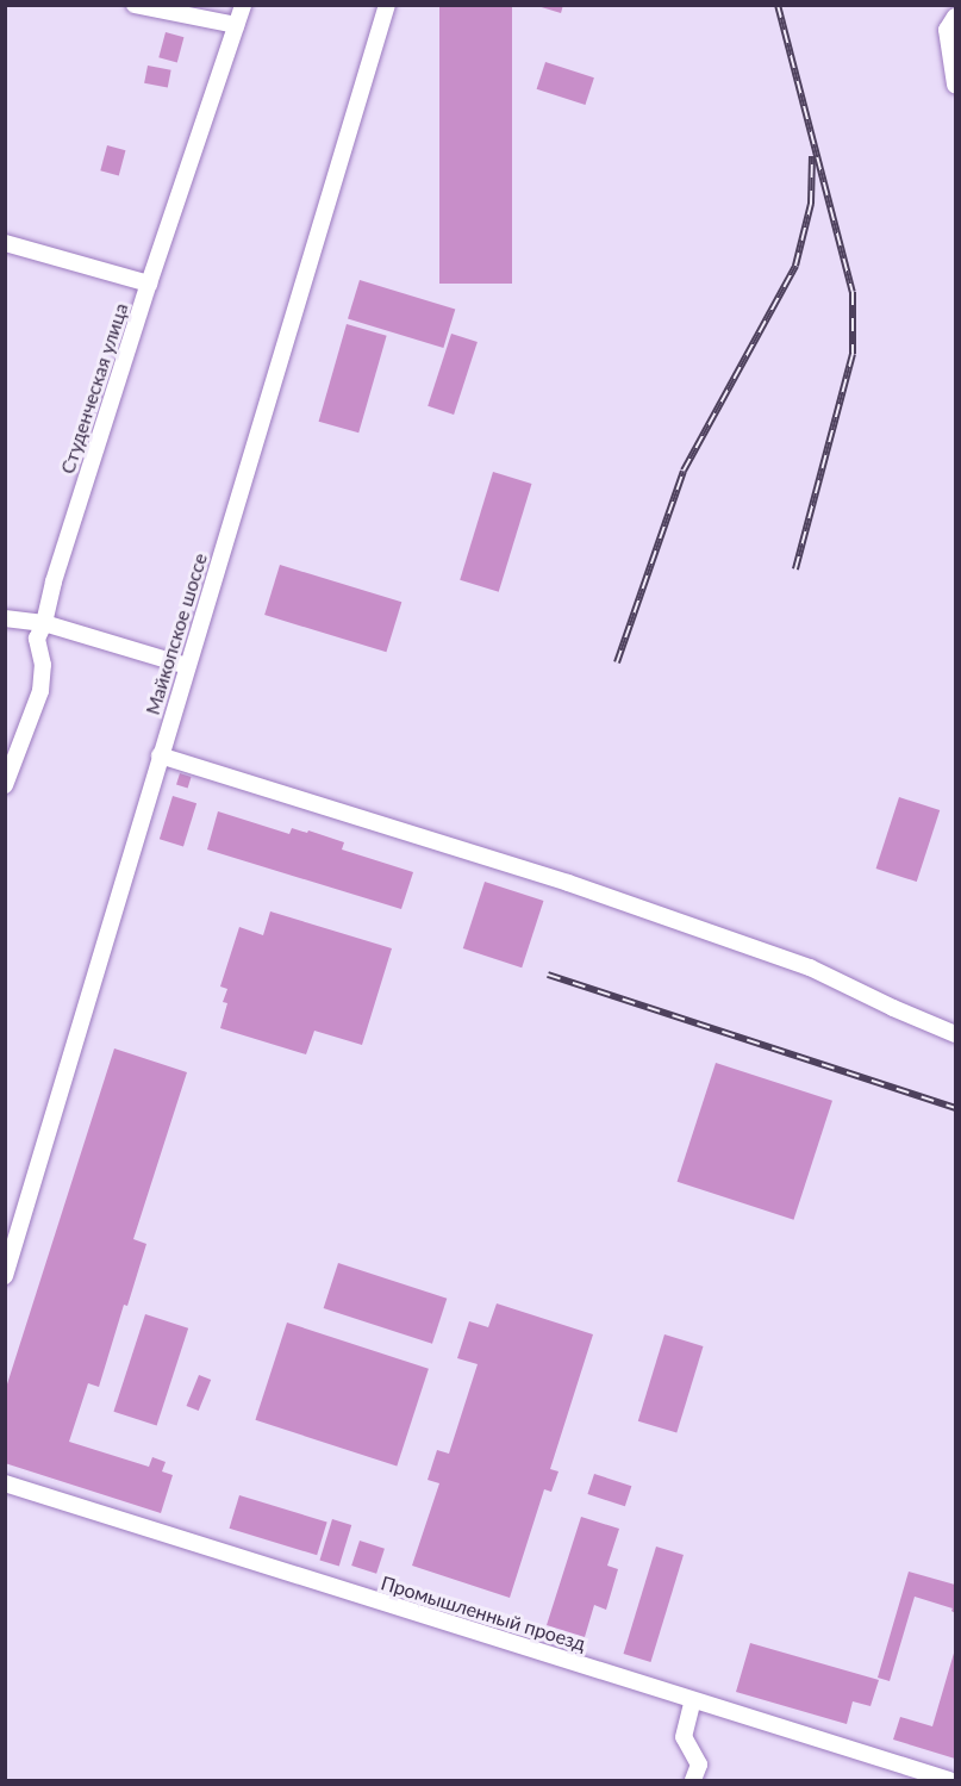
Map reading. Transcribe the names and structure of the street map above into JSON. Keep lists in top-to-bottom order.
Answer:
{
  "streets": {
    "street": ["Студенческая улица", "Майкопское шоссе", "Промышленный проезд"]
  }
}
